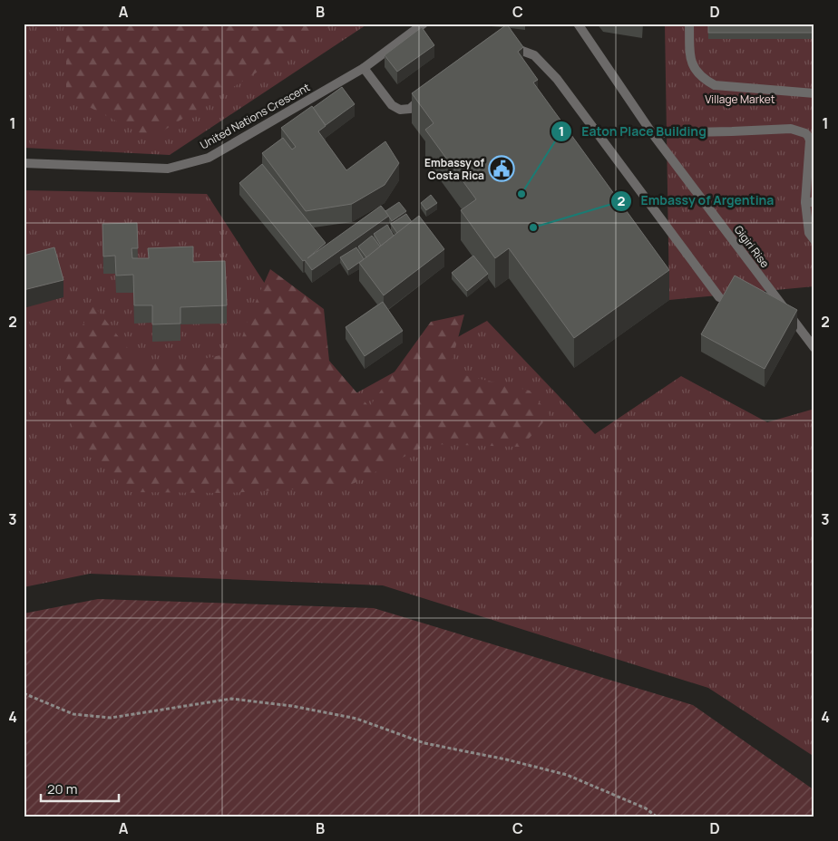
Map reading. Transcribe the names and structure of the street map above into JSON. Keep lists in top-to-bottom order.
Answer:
{
  "streets": {
    "street": ["United Nations Crescent", "Gigiri Rise"]
  },
  "parks": ["Village Market"],
  "places": {
    "public building": ["Embassy of Costa Rica"],
    "other": ["Eaton Place Building", "Embassy of Argentina"]
  },
  "scale_bar": "20 m",
  "grid": {
    "columns": [
      "A",
      "B",
      "C",
      "D"
    ],
    "rows": [
      "1",
      "2",
      "3",
      "4"
    ]
  }
}
